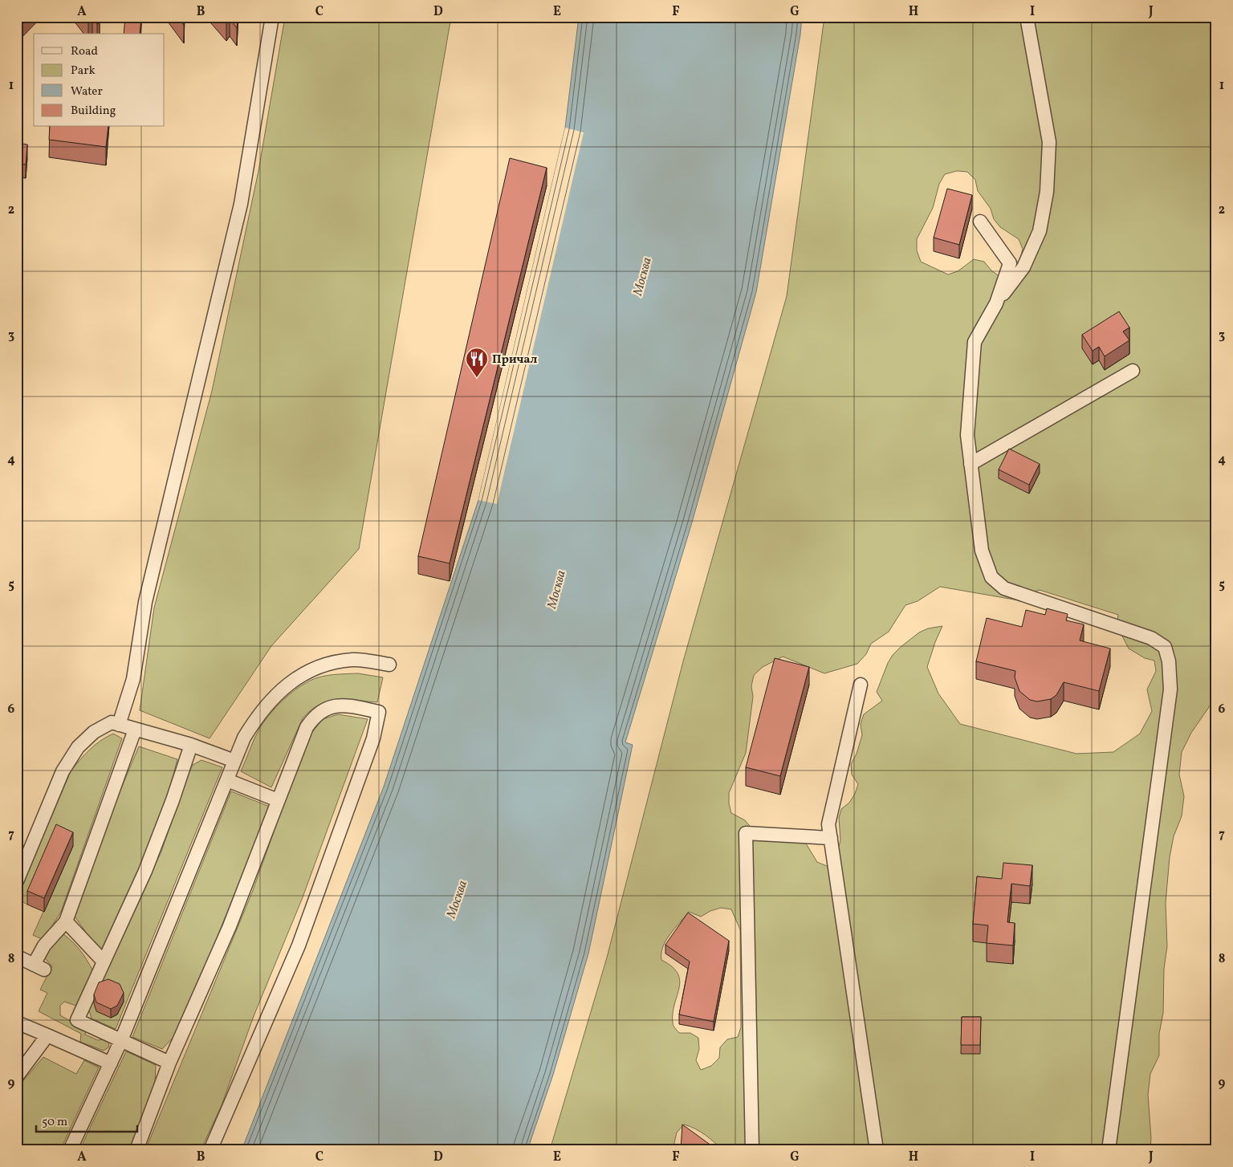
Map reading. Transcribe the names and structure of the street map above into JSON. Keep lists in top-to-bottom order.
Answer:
{
  "water": ["Москва"],
  "places": {
    "restaurant": ["Причал"]
  },
  "legend": [
    "Road",
    "Park",
    "Water",
    "Building"
  ],
  "scale_bar": "50 m",
  "grid": {
    "columns": [
      "A",
      "B",
      "C",
      "D",
      "E",
      "F",
      "G",
      "H",
      "I",
      "J"
    ],
    "rows": [
      "1",
      "2",
      "3",
      "4",
      "5",
      "6",
      "7",
      "8",
      "9"
    ]
  }
}
